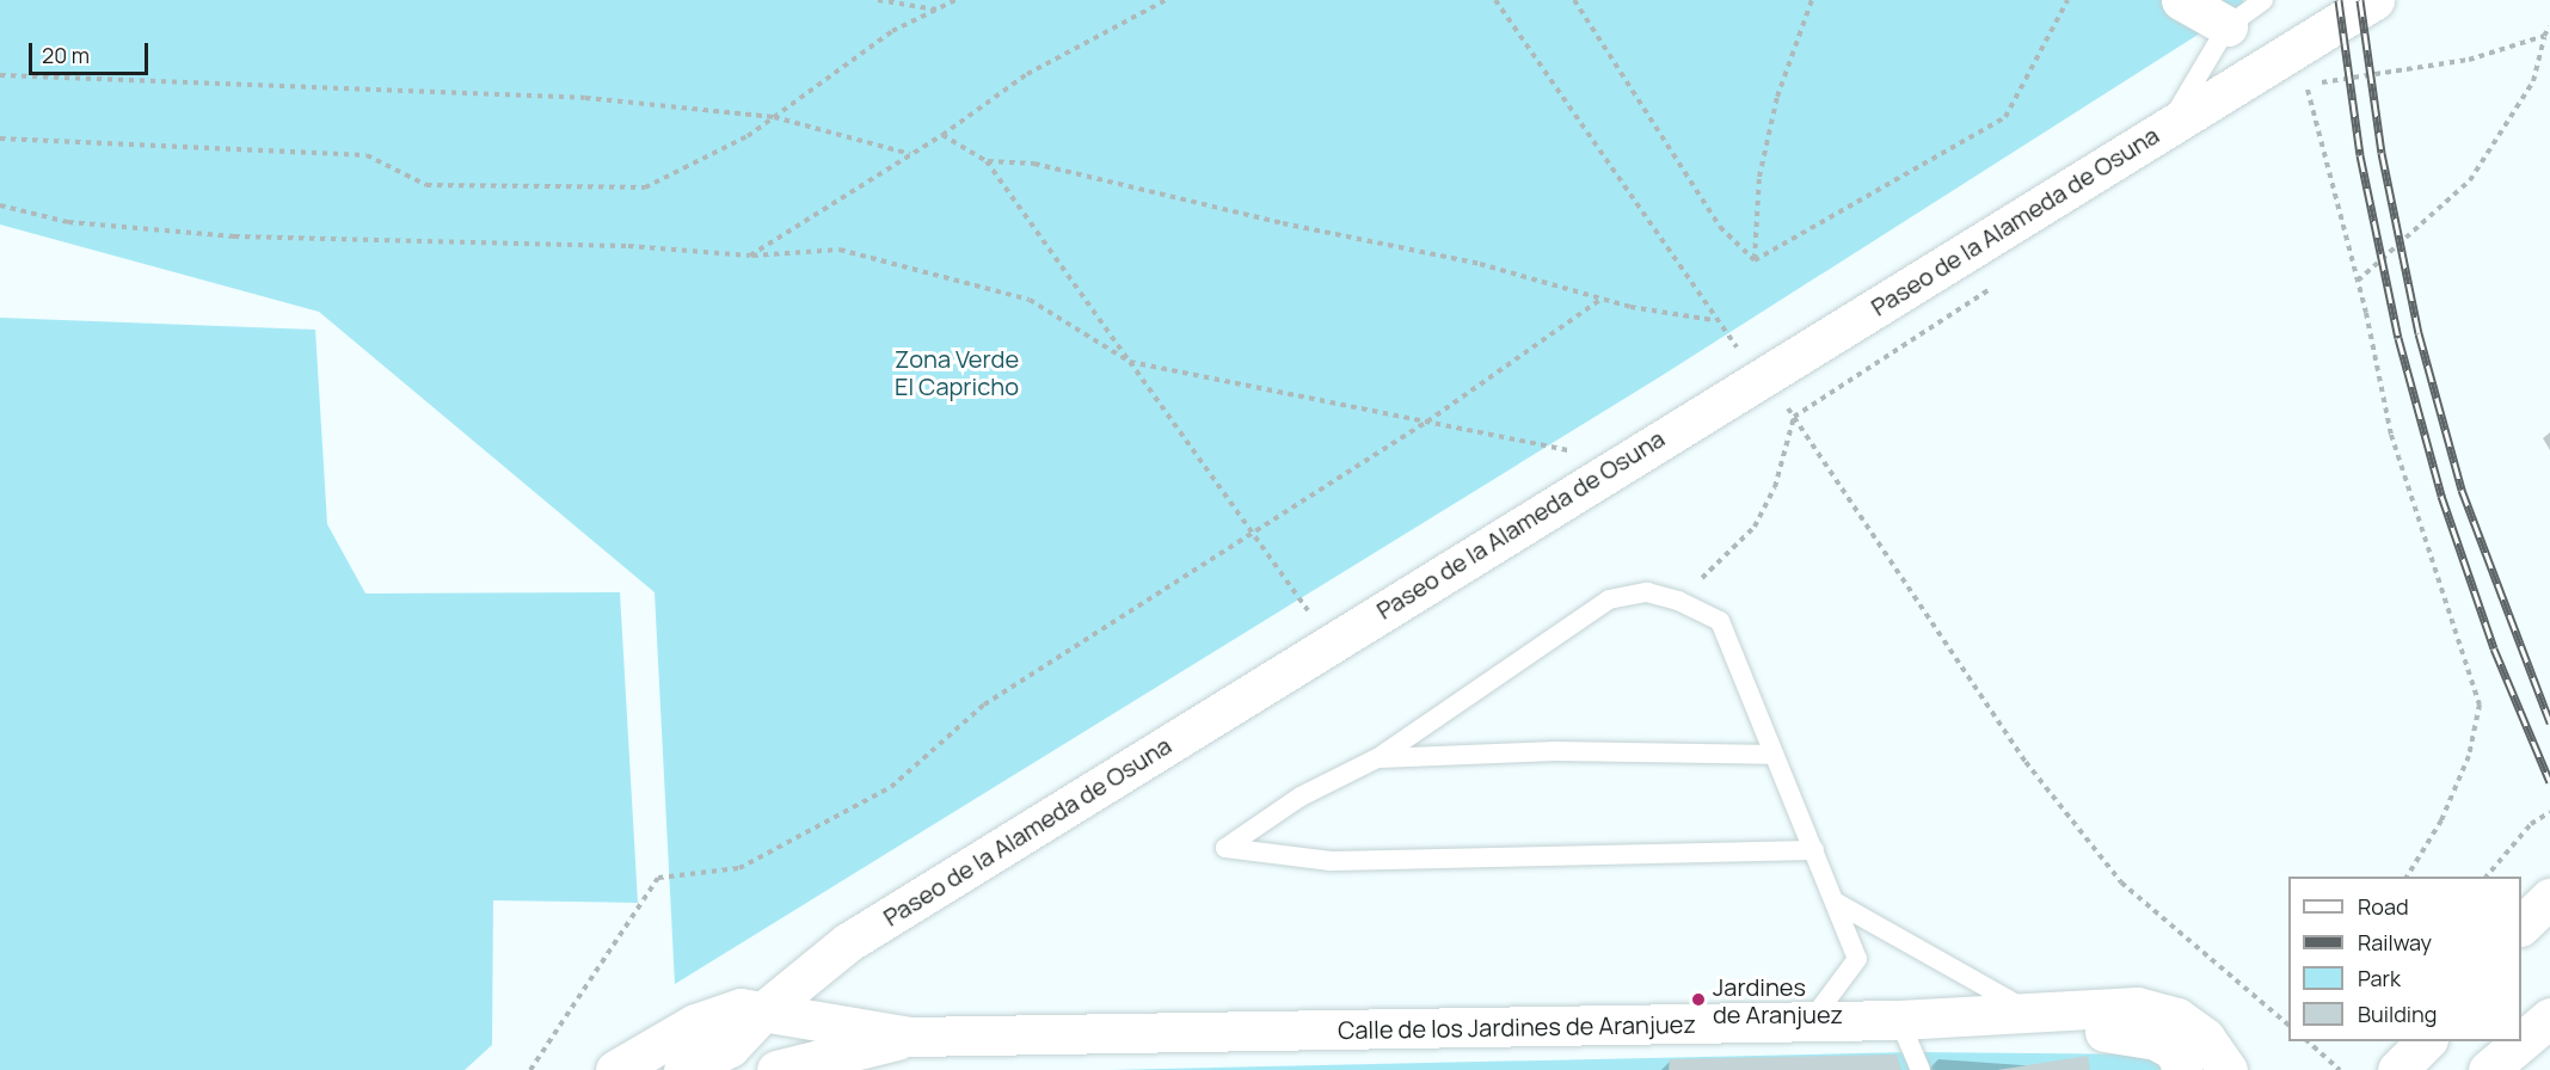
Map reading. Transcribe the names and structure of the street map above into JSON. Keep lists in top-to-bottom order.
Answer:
{
  "streets": {
    "street": ["Paseo de la Alameda de Osuna", "Calle de los Jardines de Aranjuez"]
  },
  "crossings": [
    ["Paseo de la Alameda de Osuna", "Calle de los Jardines de Aranjuez"]
  ],
  "parks": ["Zona Verde El Capricho"],
  "places": ["Jardines de Aranjuez"],
  "legend": [
    "Road",
    "Railway",
    "Park",
    "Building"
  ],
  "scale_bar": "20 m"
}
